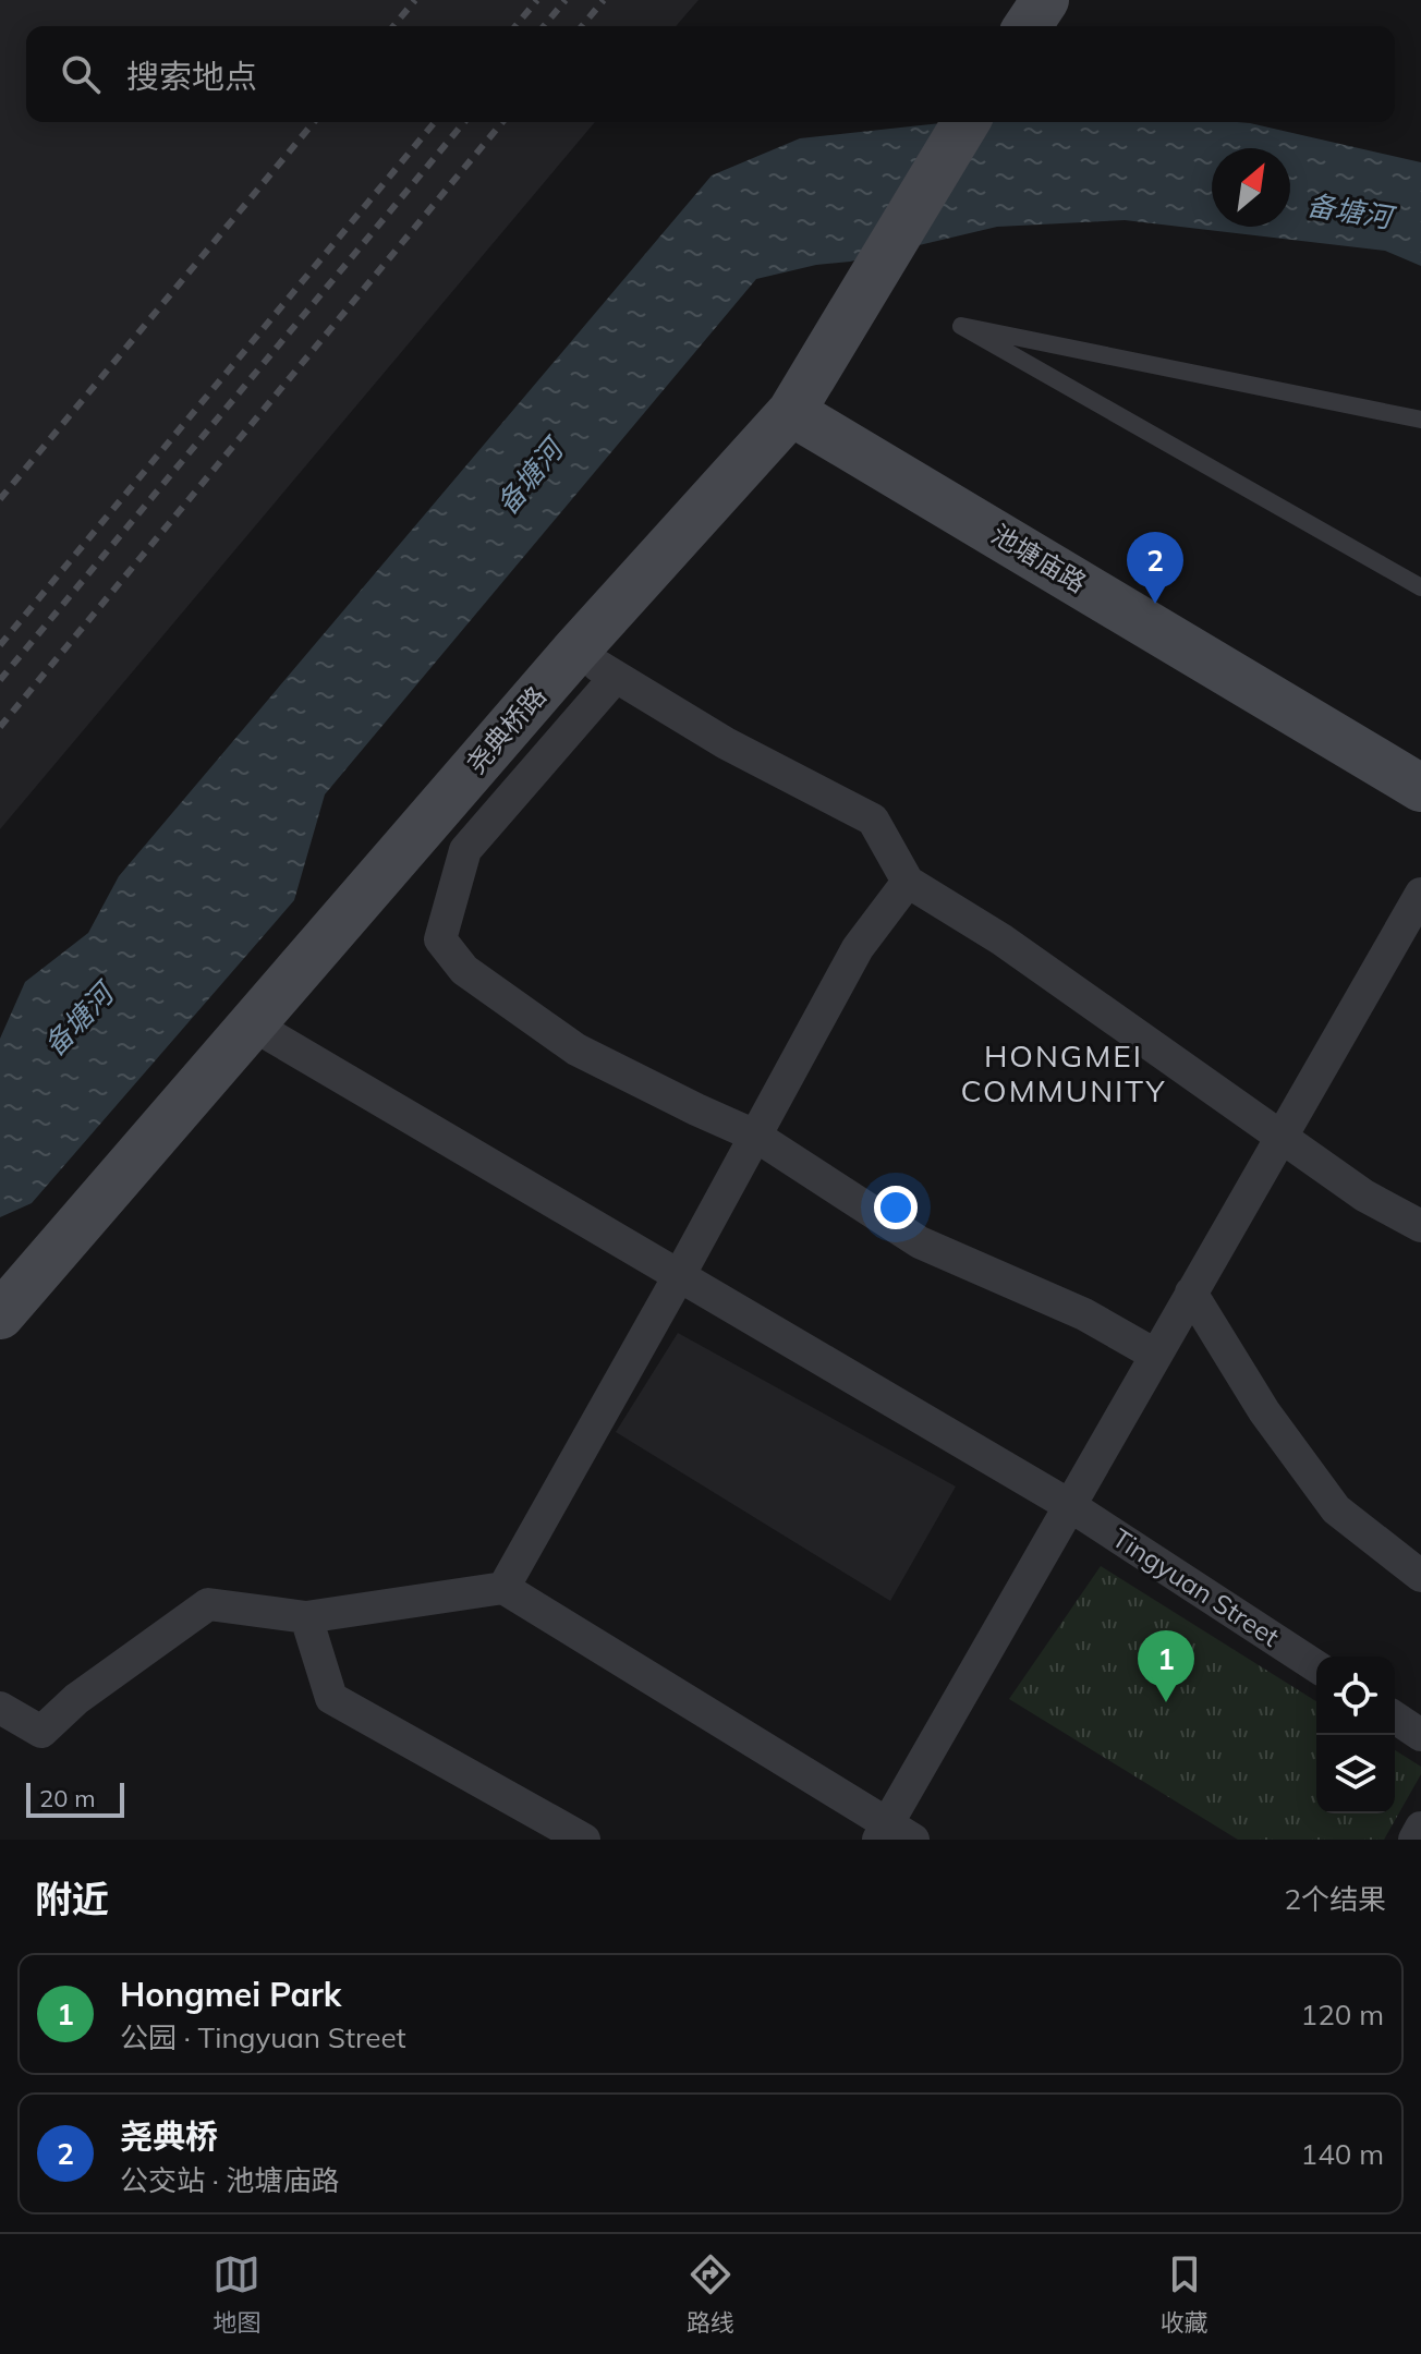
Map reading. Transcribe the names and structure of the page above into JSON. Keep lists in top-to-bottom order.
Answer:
{
  "streets": {
    "street": ["池塘庙路", "尧典桥路", "Tingyuan Street"]
  },
  "crossings": [
    ["池塘庙路", "尧典桥路"],
    ["尧典桥路", "Tingyuan Street"]
  ],
  "districts": ["HONGMEI COMMUNITY"],
  "water": ["备塘河"],
  "scale_bar": "20 m",
  "north": "top right",
  "page": {
    "search": "搜索地点",
    "pins": ["2", "1"],
    "scale": "20 m",
    "heading": ["附近", "2个结果"],
    "list": [
      {
        "mark": "1",
        "name": "Hongmei Park",
        "note": "公园 · Tingyuan Street",
        "value": "120 m"
      },
      {
        "mark": "2",
        "name": "尧典桥",
        "note": "公交站 · 池塘庙路",
        "value": "140 m"
      }
    ],
    "nav": ["地图", "路线", "收藏"]
  }
}
